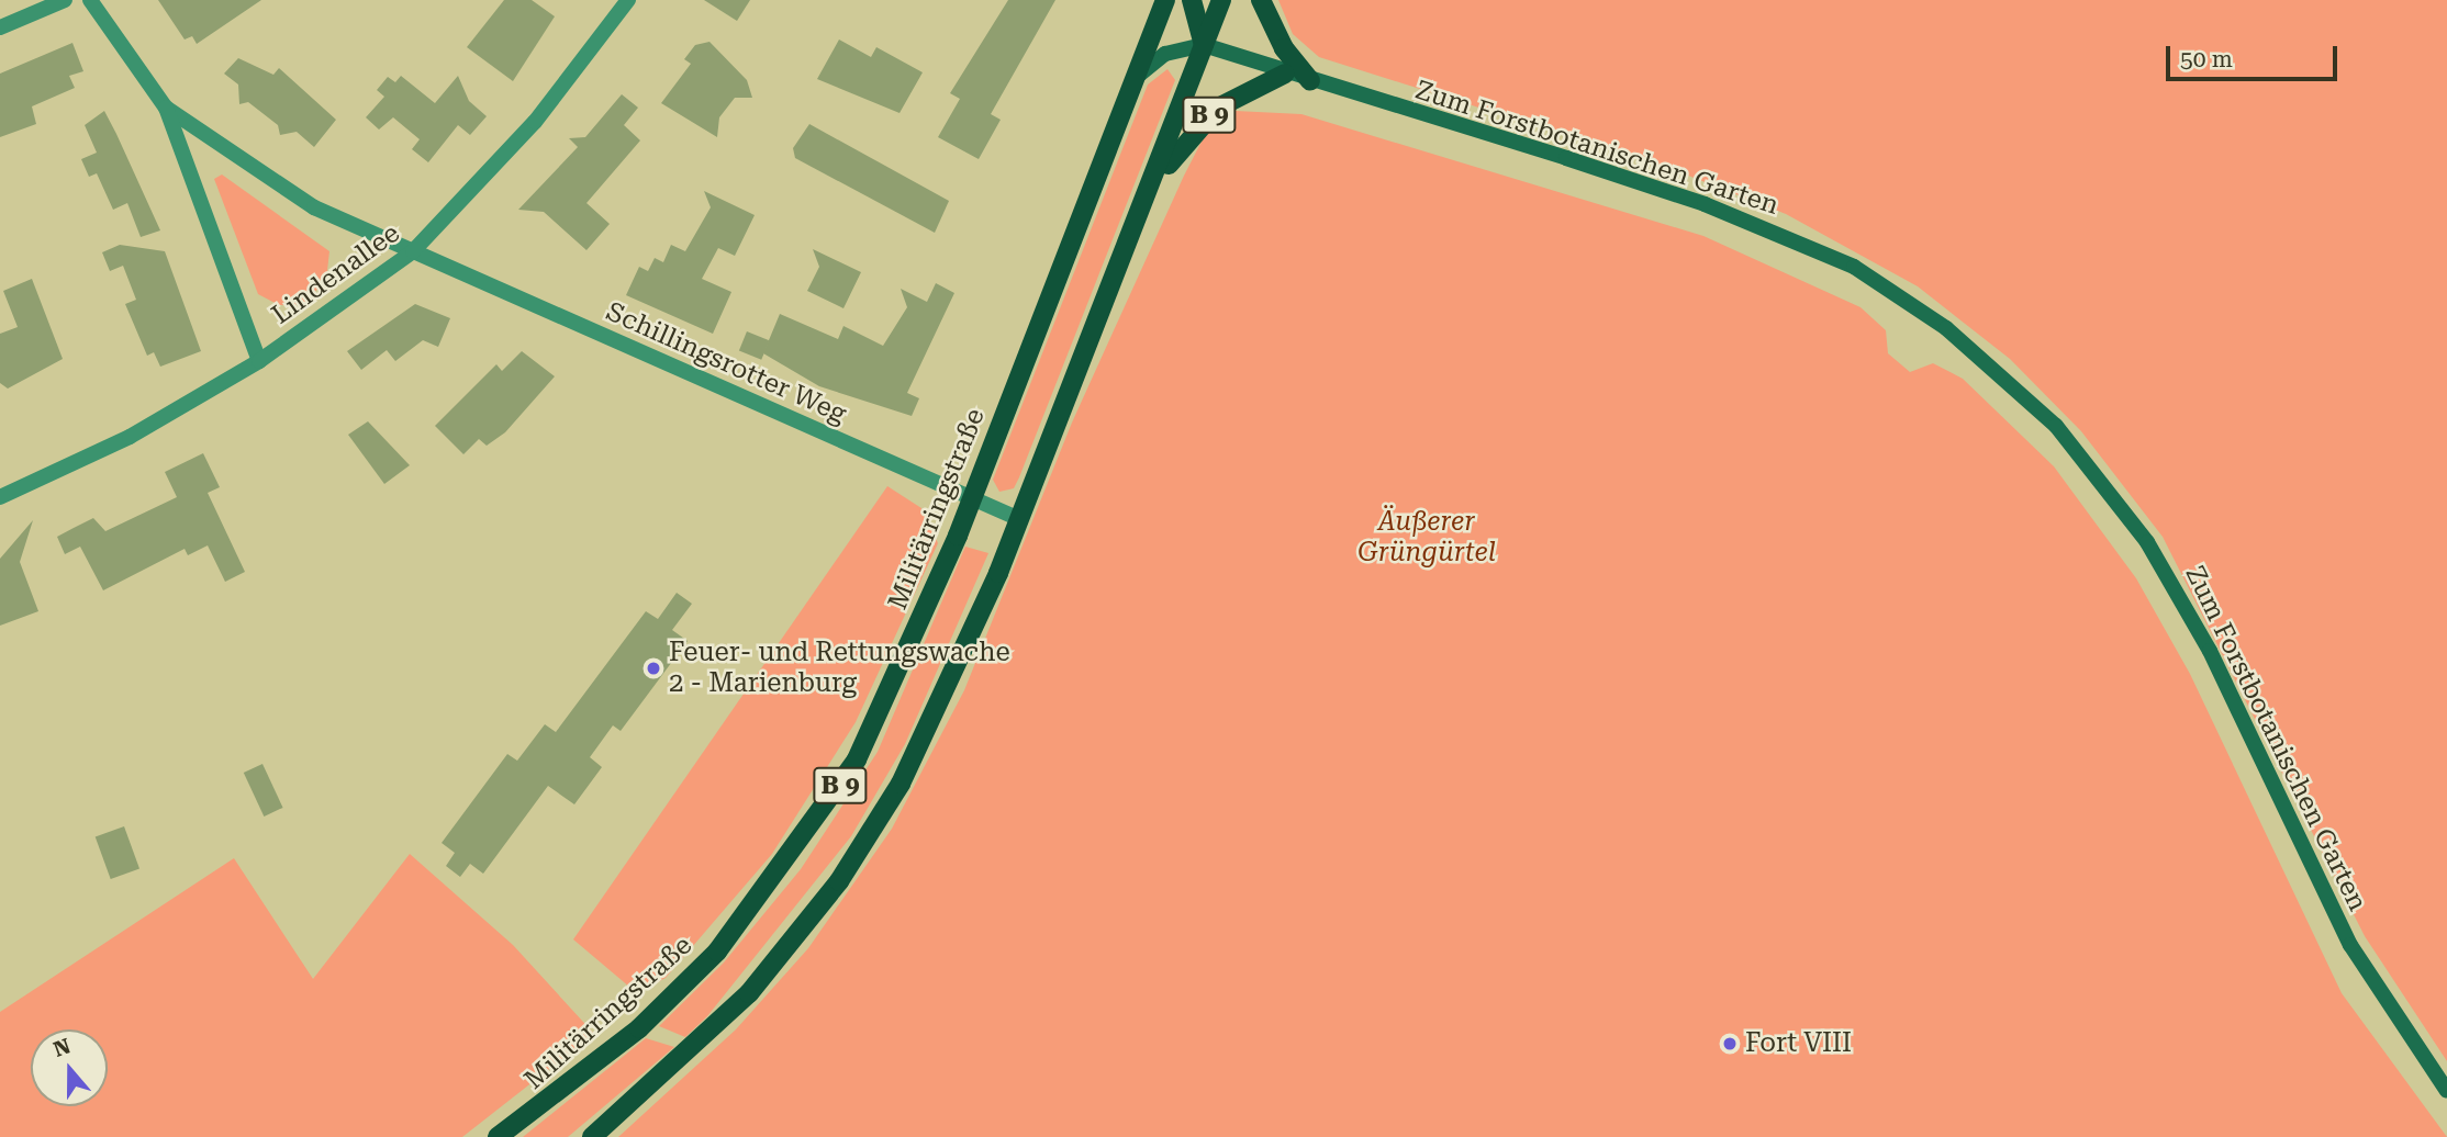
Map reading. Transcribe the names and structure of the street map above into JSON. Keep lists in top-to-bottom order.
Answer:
{
  "streets": {
    "main road": ["B 9", "Zum Forstbotanischen Garten", "Militärringstraße"],
    "street": ["Lindenallee", "Schillingsrotter Weg"]
  },
  "crossings": [
    ["B 9", "Zum Forstbotanischen Garten"],
    ["B 9", "Schillingsrotter Weg"],
    ["Lindenallee", "Schillingsrotter Weg"],
    ["Schillingsrotter Weg", "Militärringstraße"]
  ],
  "parks": ["Äußerer Grüngürtel"],
  "places": ["Feuer- und Rettungswache 2 - Marienburg", "Fort VIII"],
  "scale_bar": "50 m",
  "north": "top"
}
